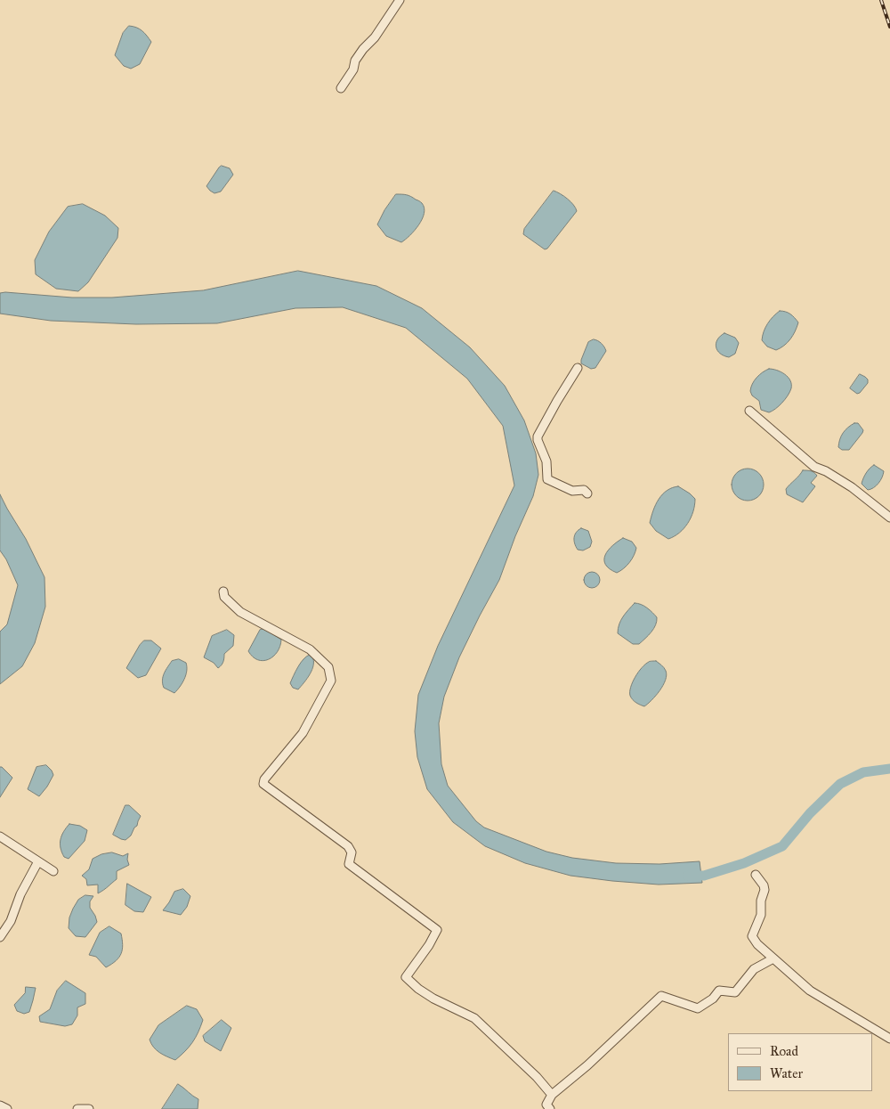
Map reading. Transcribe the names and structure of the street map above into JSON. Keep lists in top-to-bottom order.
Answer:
{
  "legend": ["Road", "Water"]
}
